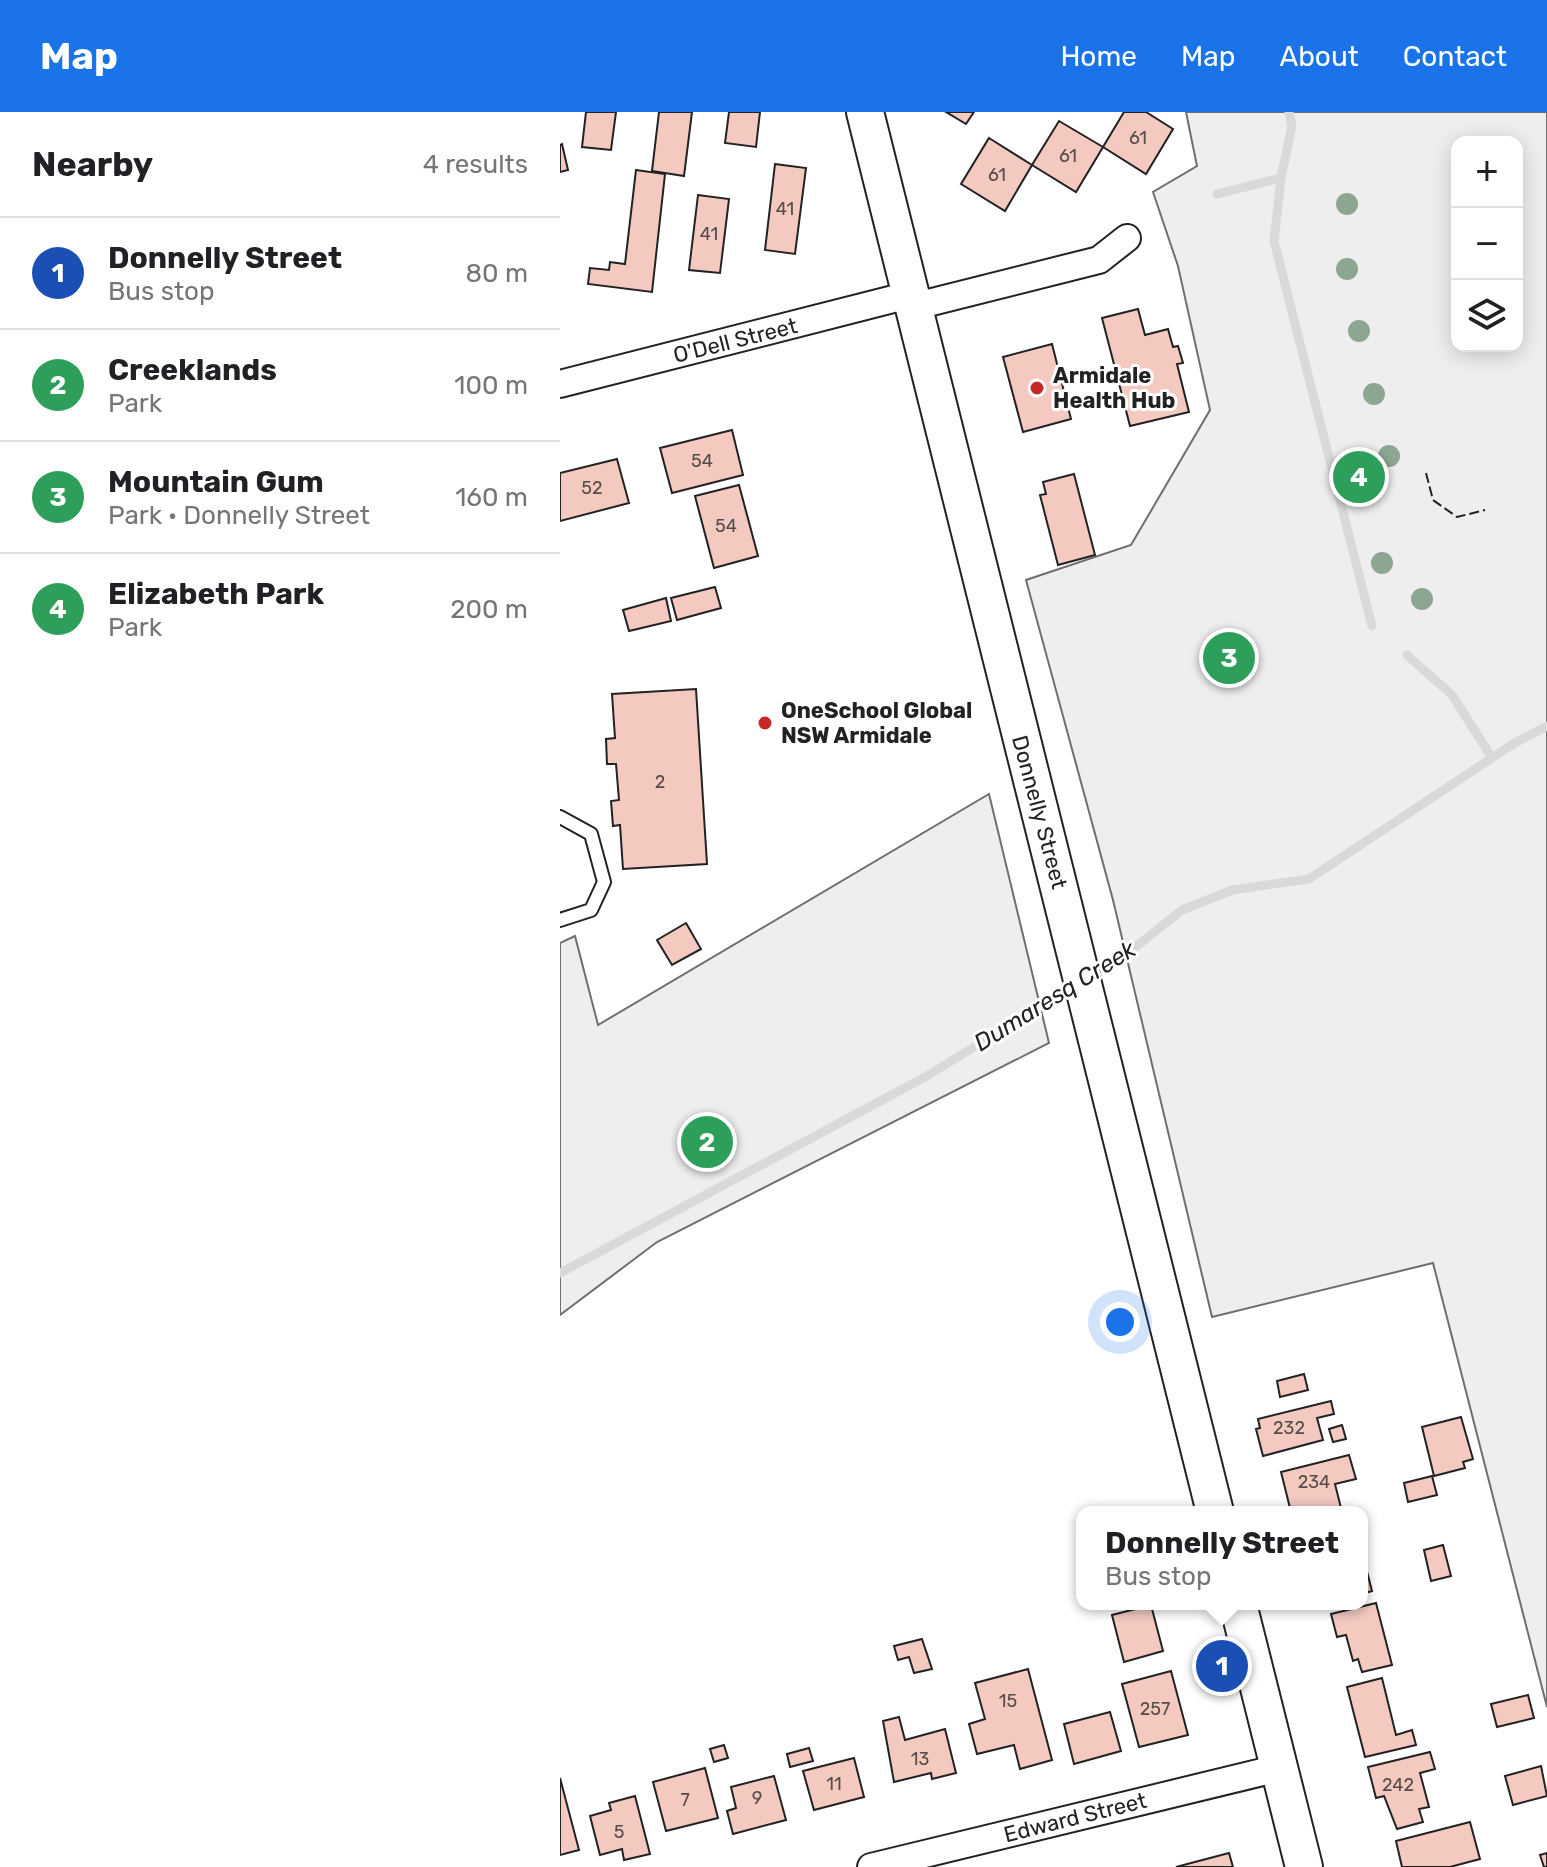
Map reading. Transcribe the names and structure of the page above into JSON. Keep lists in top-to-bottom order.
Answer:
{
  "streets": {
    "street": ["O'Dell Street", "Donnelly Street", "Edward Street"]
  },
  "crossings": [
    ["O'Dell Street", "Donnelly Street"]
  ],
  "water": ["Dumaresq Creek"],
  "places": ["Armidale Health Hub", "OneSchool Global NSW Armidale"],
  "house_numbers": [
    "61",
    "61",
    "61",
    "41",
    "41",
    "54",
    "52",
    "54",
    "2",
    "232",
    "234",
    "15",
    "257",
    "13",
    "11",
    "242",
    "9",
    "7",
    "5"
  ],
  "page": {
    "header": "Map",
    "nav": [
      "Home",
      "Map",
      "About",
      "Contact"
    ],
    "heading": ["Nearby", "4 results"],
    "map_buttons": ["+", "−"],
    "list": [
      {
        "mark": "1",
        "name": "Donnelly Street",
        "note": "Bus stop",
        "value": "80 m"
      },
      {
        "mark": "2",
        "name": "Creeklands",
        "note": "Park",
        "value": "100 m"
      },
      {
        "mark": "3",
        "name": "Mountain Gum",
        "note": "Park · Donnelly Street",
        "value": "160 m"
      },
      {
        "mark": "4",
        "name": "Elizabeth Park",
        "note": "Park",
        "value": "200 m"
      }
    ],
    "pins": [
      "4",
      "3",
      "2",
      "1"
    ],
    "popup": ["Donnelly Street", "Bus stop"]
  }
}
